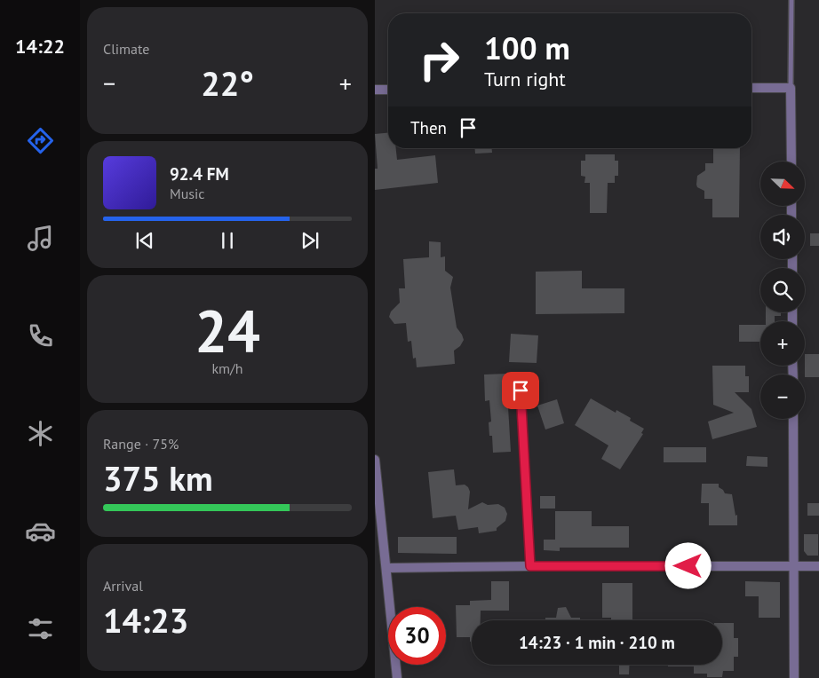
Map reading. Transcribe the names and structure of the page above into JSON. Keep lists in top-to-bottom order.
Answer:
{
  "north": "bottom right",
  "page": {
    "tabs": "14:22",
    "tile": [
      "Climate",
      ["24", "km/h"],
      ["Range · 75%", "375 km"],
      ["Arrival", "14:23"]
    ],
    "turn": ["100 m", "Turn right"],
    "heat": ["−", "22°", "+"],
    "then": "Then",
    "song": ["92.4 FM", "Music"],
    "map_buttons": ["+", "−"],
    "limit": "30",
    "trip": "14:23 · 1 min · 210 m"
  }
}
